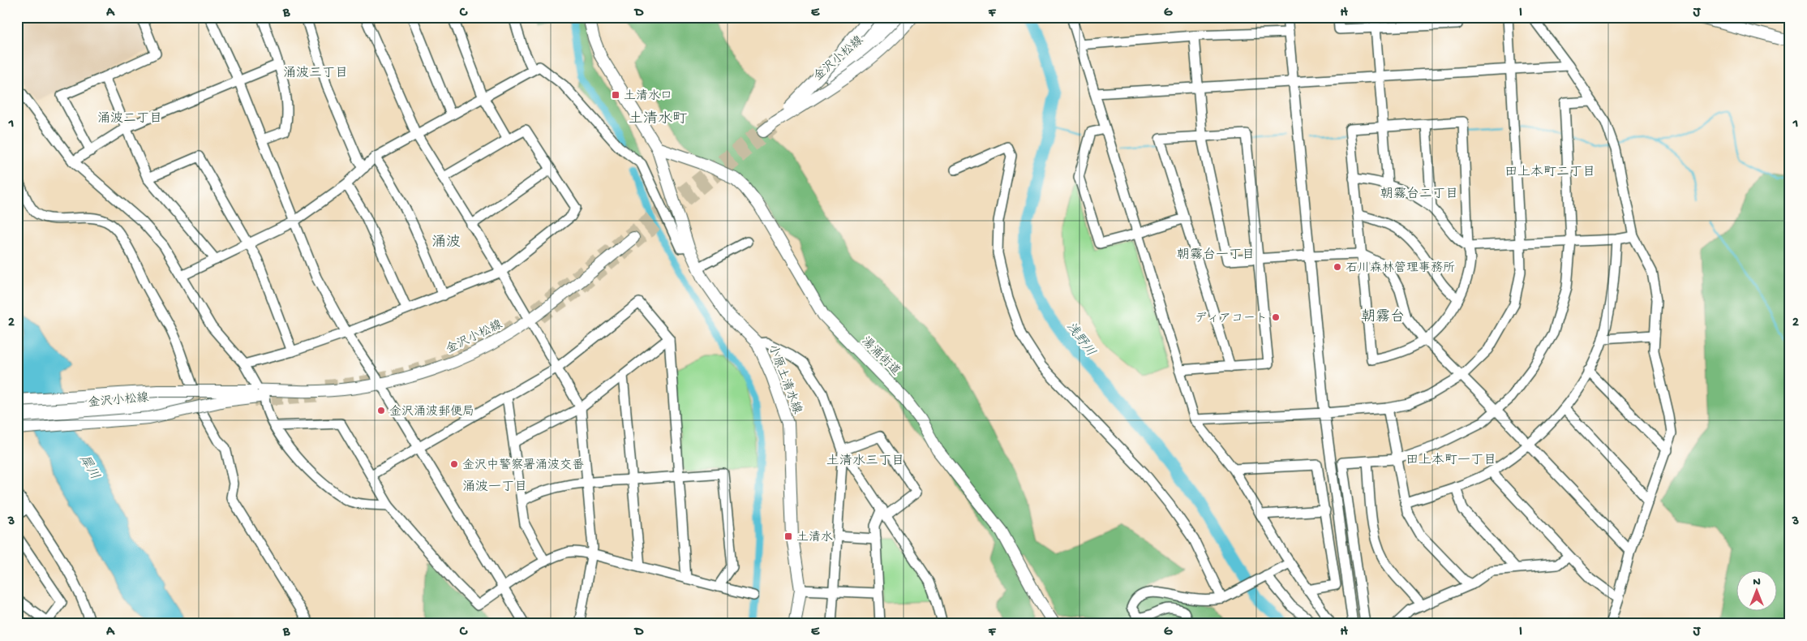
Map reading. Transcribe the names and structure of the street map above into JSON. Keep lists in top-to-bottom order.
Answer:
{
  "streets": {
    "main road": ["金沢小松線", "湯涌街道", "小原土清水線"]
  },
  "crossings": [
    ["湯涌街道", "小原土清水線"]
  ],
  "districts": [
    "涌波三丁目",
    "涌波二丁目",
    "土清水町",
    "田上本町二丁目",
    "朝霧台二丁目",
    "涌波",
    "朝霧台一丁目",
    "朝霧台",
    "田上本町一丁目",
    "土清水三丁目",
    "涌波一丁目"
  ],
  "water": ["浅野川", "犀川"],
  "places": {
    "transit": ["土清水口", "土清水"],
    "other": [
      "石川森林管理事務所",
      "ディアコート",
      "金沢涌波郵便局",
      "金沢中警察署涌波交番"
    ]
  },
  "north": "top",
  "grid": {
    "columns": [
      "A",
      "B",
      "C",
      "D",
      "E",
      "F",
      "G",
      "H",
      "I",
      "J"
    ],
    "rows": ["1", "2", "3"]
  }
}
